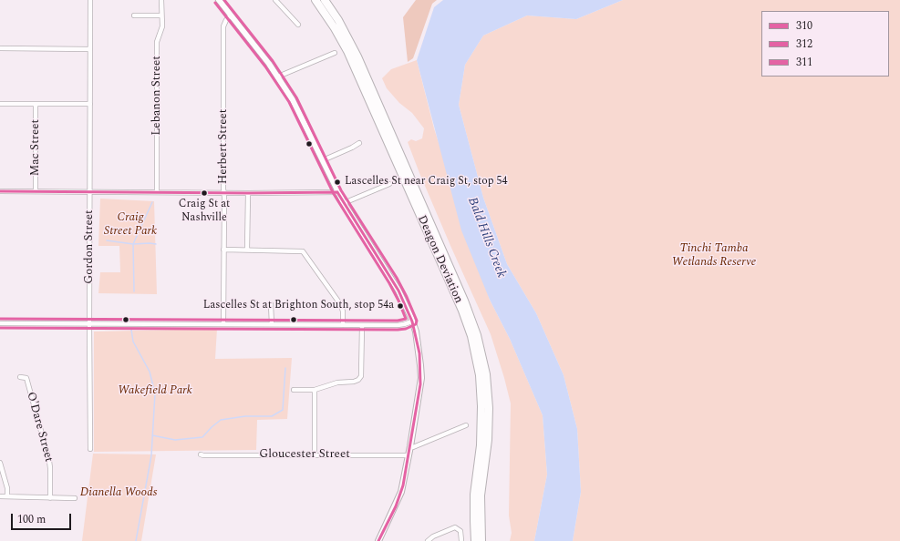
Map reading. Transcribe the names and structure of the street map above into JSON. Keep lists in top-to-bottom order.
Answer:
{
  "streets": {
    "highway": ["Deagon Deviation"],
    "street": [
      "Lebanon Street",
      "Herbert Street",
      "Mac Street",
      "Gordon Street",
      "O'Dare Street",
      "Gloucester Street"
    ]
  },
  "water": ["Bald Hills Creek"],
  "parks": [
    "Craig Street Park",
    "Tinchi Tamba Wetlands Reserve",
    "Wakefield Park",
    "Dianella Woods"
  ],
  "places": ["Lascelles St near Craig St, stop 54", "Craig St at Nashville", "Lascelles St at Brighton South, stop 54a"],
  "lines": ["transit line 312", "transit line 311", "transit line 310"],
  "legend": ["310", "312", "311"],
  "scale_bar": "100 m"
}
